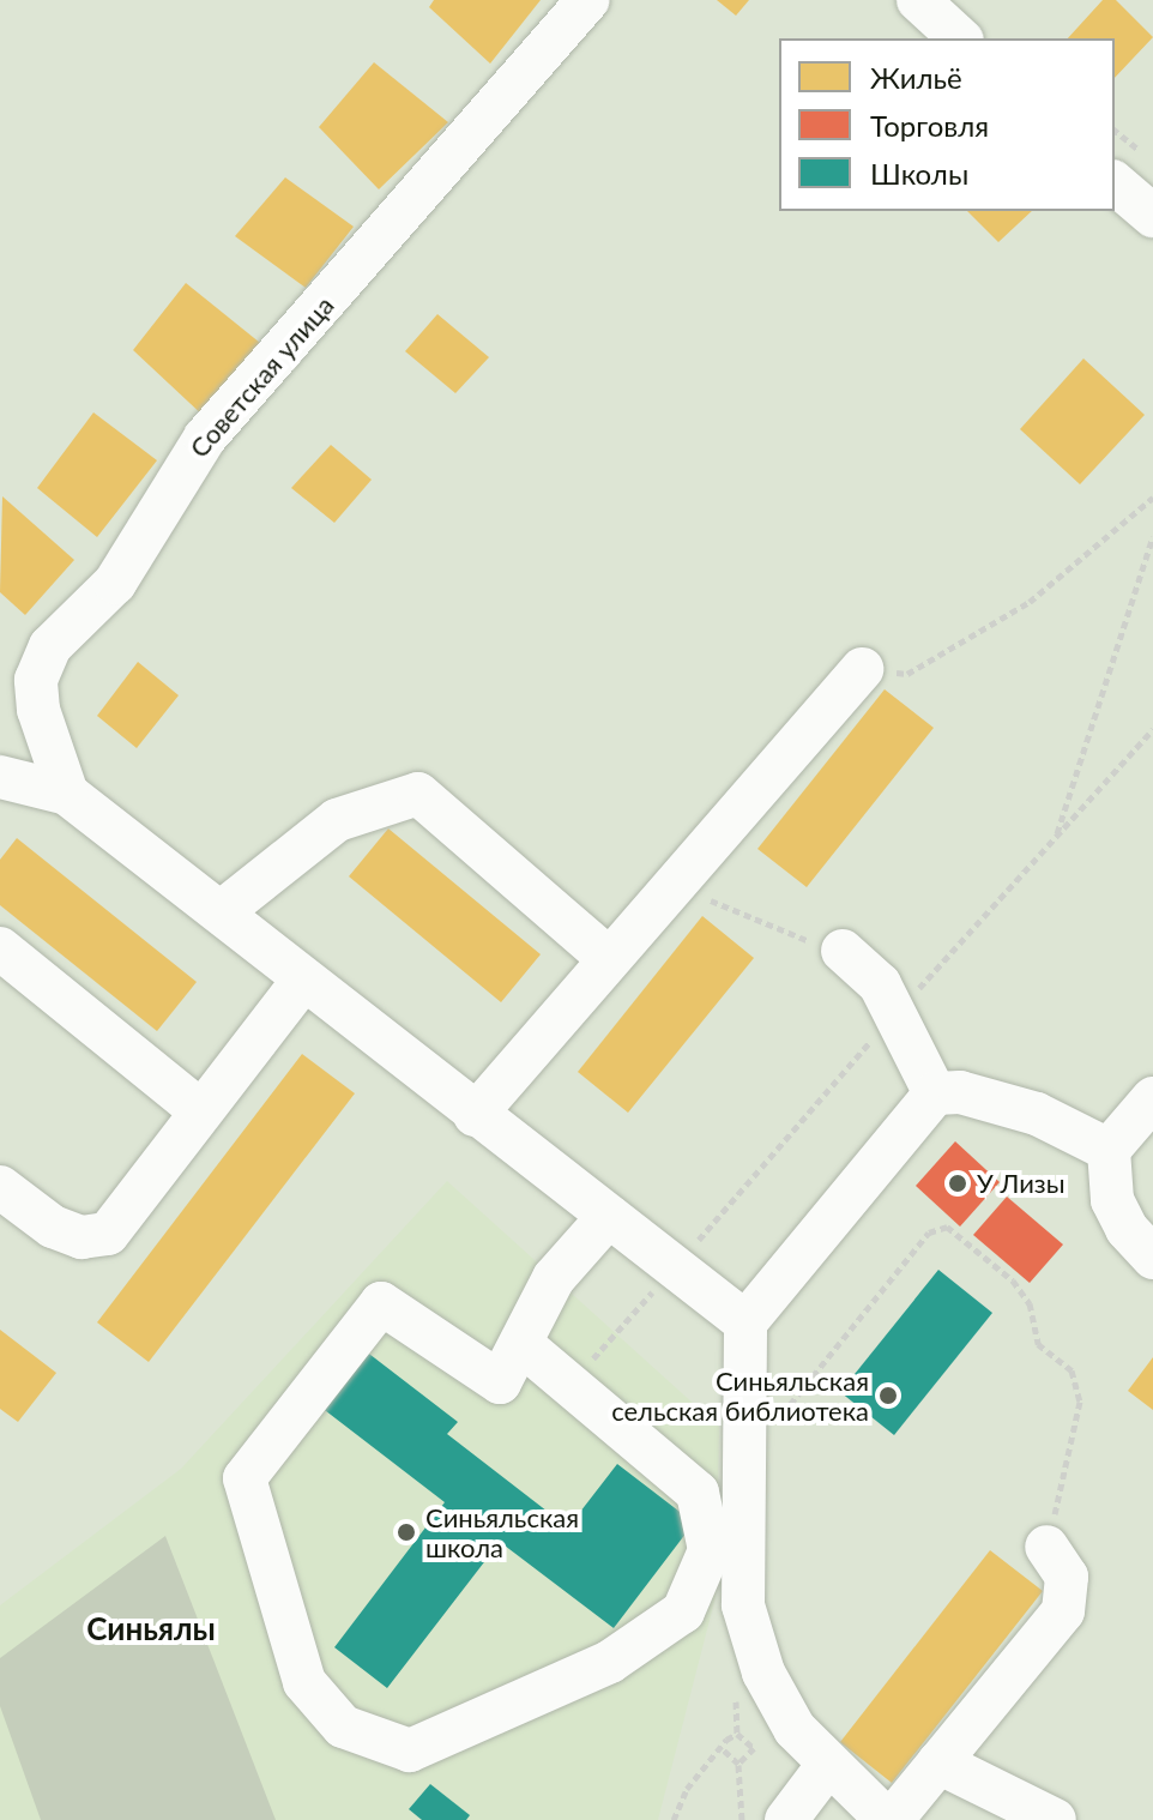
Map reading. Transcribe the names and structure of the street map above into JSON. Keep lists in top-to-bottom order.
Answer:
{
  "streets": {
    "street": ["Советская улица"]
  },
  "districts": ["Синьялы"],
  "places": ["У Лизы", "Синьяльская сельская библиотека", "Синьяльская школа"],
  "legend": ["Жильё", "Торговля", "Школы"]
}
